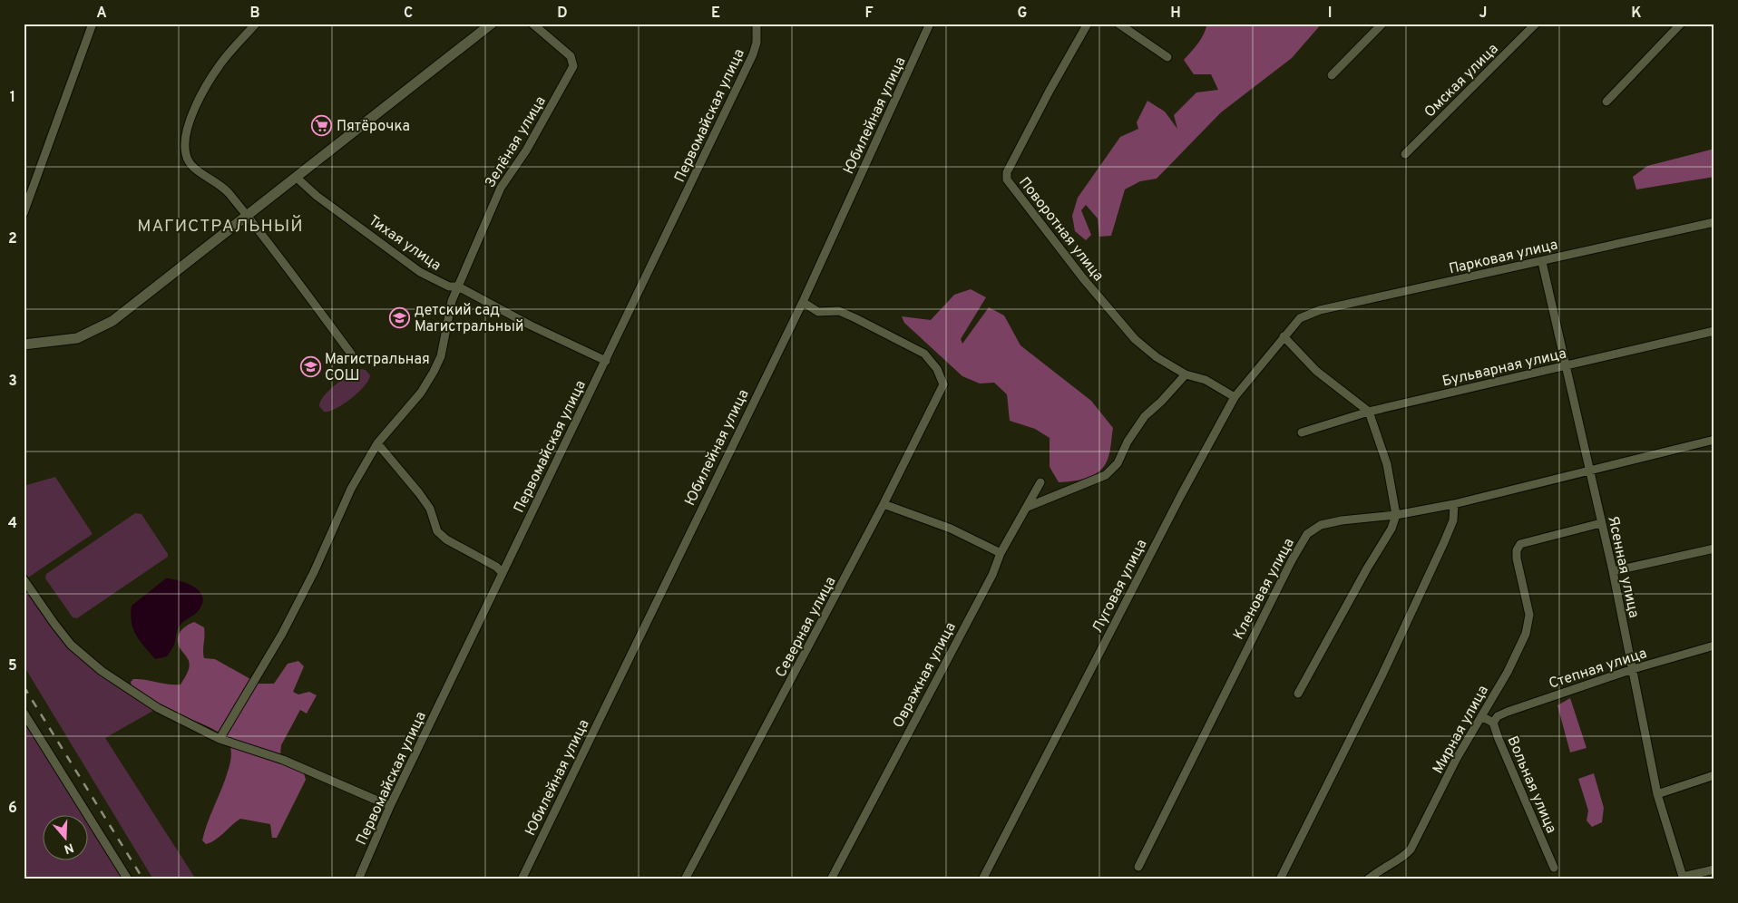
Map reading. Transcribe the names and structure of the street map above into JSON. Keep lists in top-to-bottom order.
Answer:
{
  "streets": {
    "street": [
      "Омская улица",
      "Первомайская улица",
      "Юбилейная улица",
      "Зелёная улица",
      "Поворотная улица",
      "Тихая улица",
      "Парковая улица",
      "Бульварная улица",
      "Ясенная улица",
      "Луговая улица",
      "Кленовая улица",
      "Северная улица",
      "Степная улица",
      "Овражная улица",
      "Мирная улица",
      "Вольная улица"
    ]
  },
  "crossings": [
    ["Первомайская улица", "Тихая улица"],
    ["Юбилейная улица", "Северная улица"],
    ["Зелёная улица", "Тихая улица"],
    ["Поворотная улица", "Луговая улица"],
    ["Парковая улица", "Ясенная улица"],
    ["Парковая улица", "Луговая улица"],
    ["Бульварная улица", "Ясенная улица"],
    ["Ясенная улица", "Кленовая улица"],
    ["Ясенная улица", "Степная улица"],
    ["Ясенная улица", "Мирная улица"],
    ["Степная улица", "Вольная улица"],
    ["Мирная улица", "Вольная улица"]
  ],
  "districts": ["МАГИСТРАЛЬНЫЙ"],
  "places": {
    "supermarket": ["Пятёрочка"],
    "school or university": ["детский сад Магистральный", "Магистральная СОШ"]
  },
  "north": "bottom",
  "grid": {
    "columns": [
      "A",
      "B",
      "C",
      "D",
      "E",
      "F",
      "G",
      "H",
      "I",
      "J",
      "K"
    ],
    "rows": [
      "1",
      "2",
      "3",
      "4",
      "5",
      "6"
    ]
  }
}
